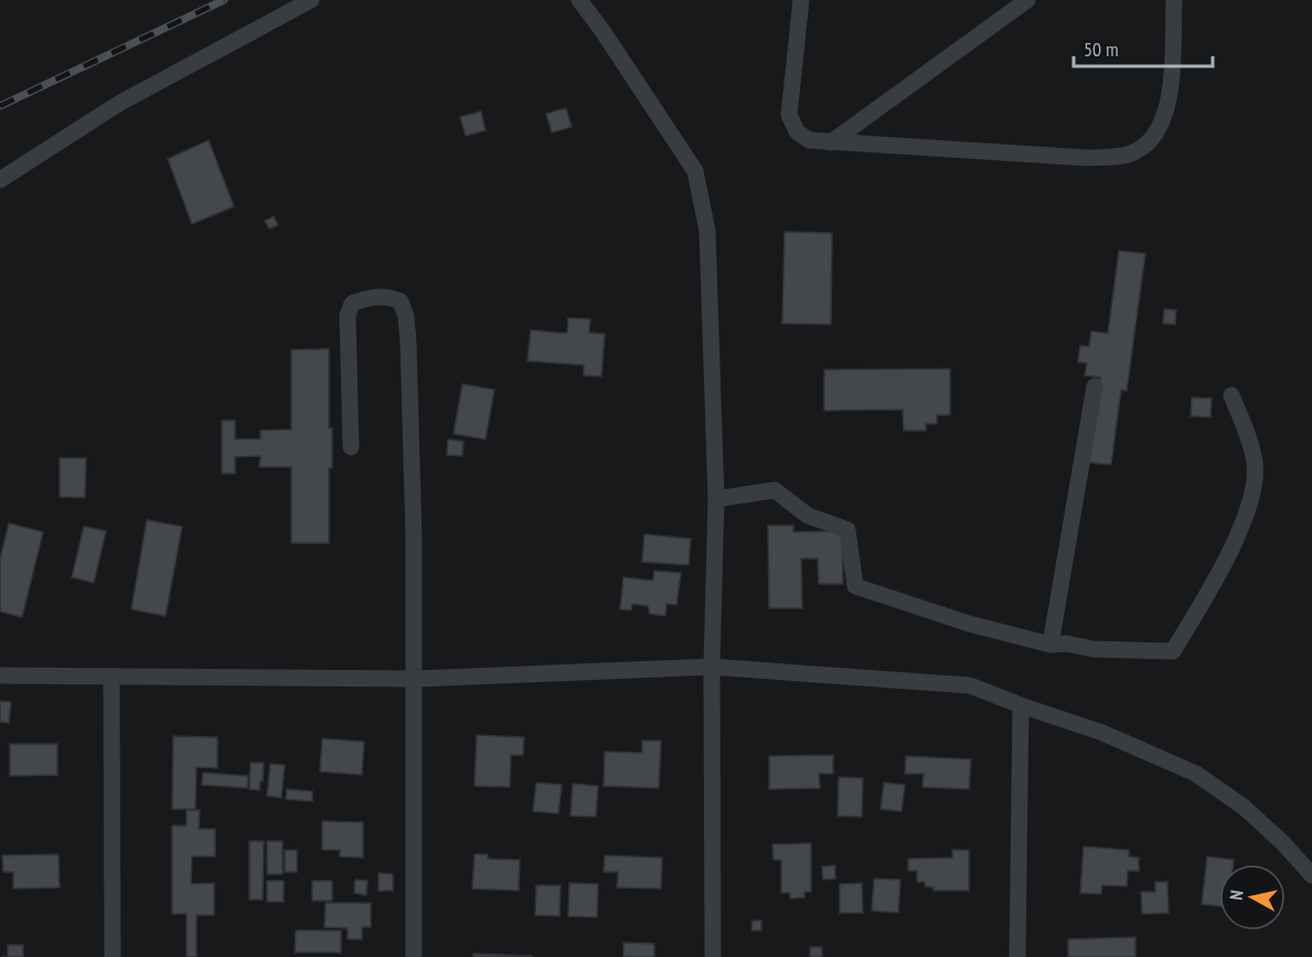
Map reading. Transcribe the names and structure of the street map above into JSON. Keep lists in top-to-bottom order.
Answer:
{
  "scale_bar": "50 m",
  "north": "left"
}
